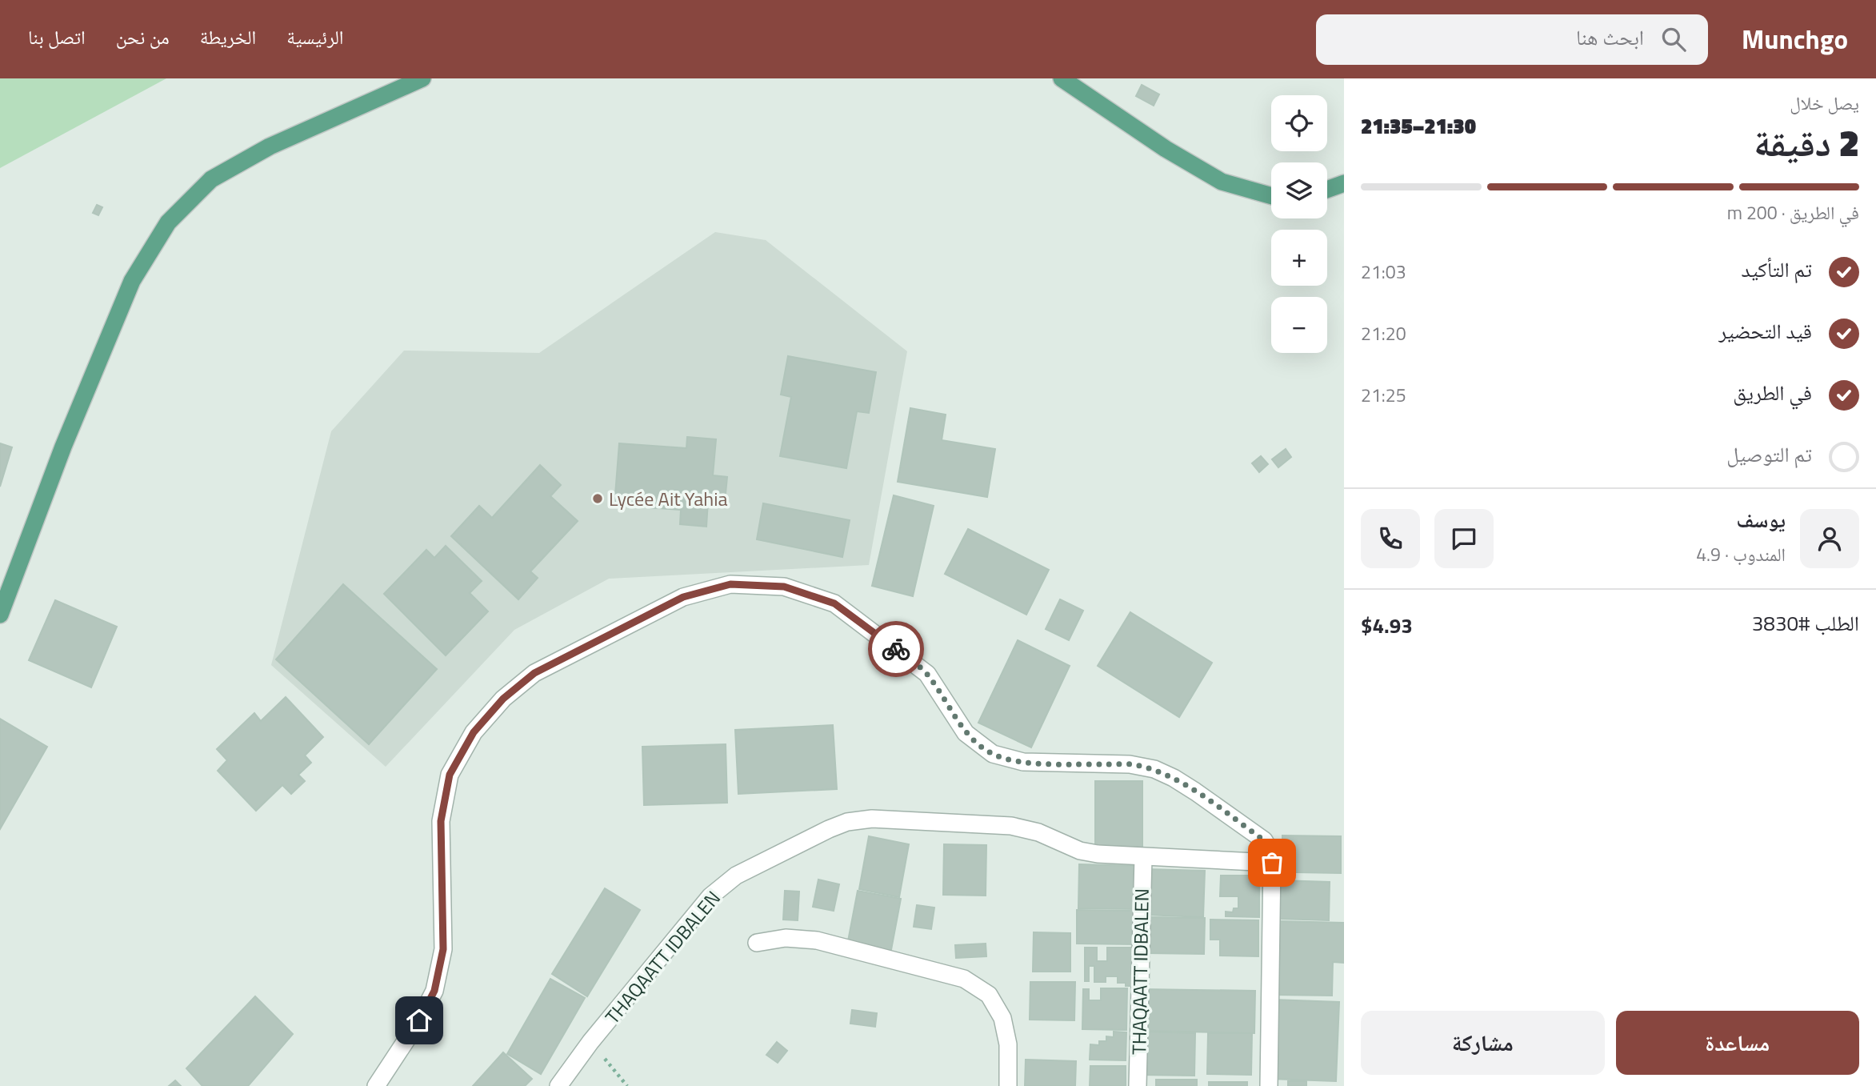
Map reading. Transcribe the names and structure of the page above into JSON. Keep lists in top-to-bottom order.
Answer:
{
  "streets": {
    "street": ["THAQAATT IDBALEN"]
  },
  "places": ["Lycée Ait Yahia"],
  "page": {
    "header": "Munchgo",
    "search": "ابحث هنا",
    "nav": [
      "الرئيسية",
      "الخريطة",
      "من نحن",
      "اتصل بنا"
    ],
    "heading": ["2 دقيقة", "يصل خلال", "21:30–21:35"],
    "panel": [
      "يوسف",
      "المندوب · 4.9",
      "الطلب #3830",
      "$4.93"
    ],
    "map_buttons": ["+", "−"],
    "bar": "في الطريق · 200 m",
    "list": [
      ["تم التأكيد", "21:03"],
      ["قيد التحضير", "21:20"],
      ["في الطريق", "21:25"],
      "تم التوصيل"
    ],
    "buttons": ["مساعدة", "مشاركة"]
  }
}
